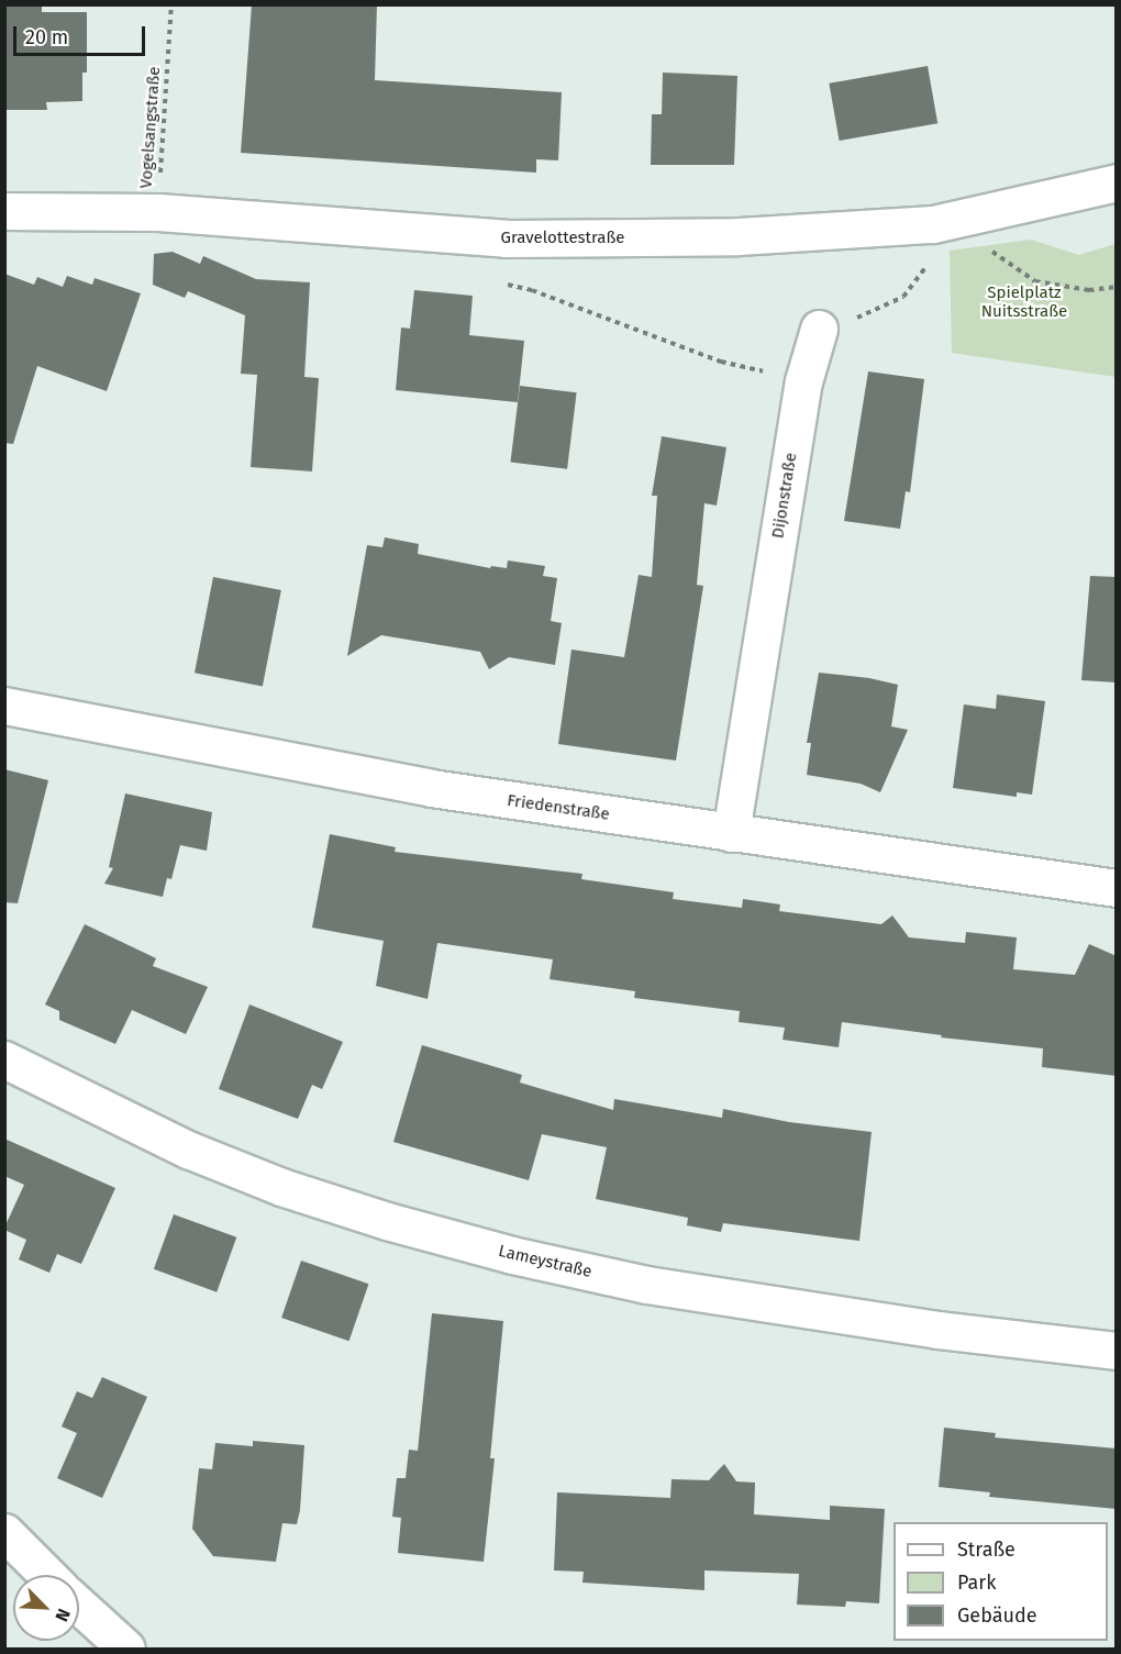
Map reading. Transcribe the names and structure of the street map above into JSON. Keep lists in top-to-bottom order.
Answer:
{
  "streets": {
    "street": [
      "Gravelottestraße",
      "Dijonstraße",
      "Friedenstraße",
      "Lameystraße"
    ],
    "path": ["Vogelsangstraße"]
  },
  "crossings": [
    ["Vogelsangstraße", "Gravelottestraße"],
    ["Dijonstraße", "Friedenstraße"]
  ],
  "parks": ["Spielplatz Nuitsstraße"],
  "legend": ["Straße", "Park", "Gebäude"],
  "scale_bar": "20 m",
  "north": "bottom right"
}
